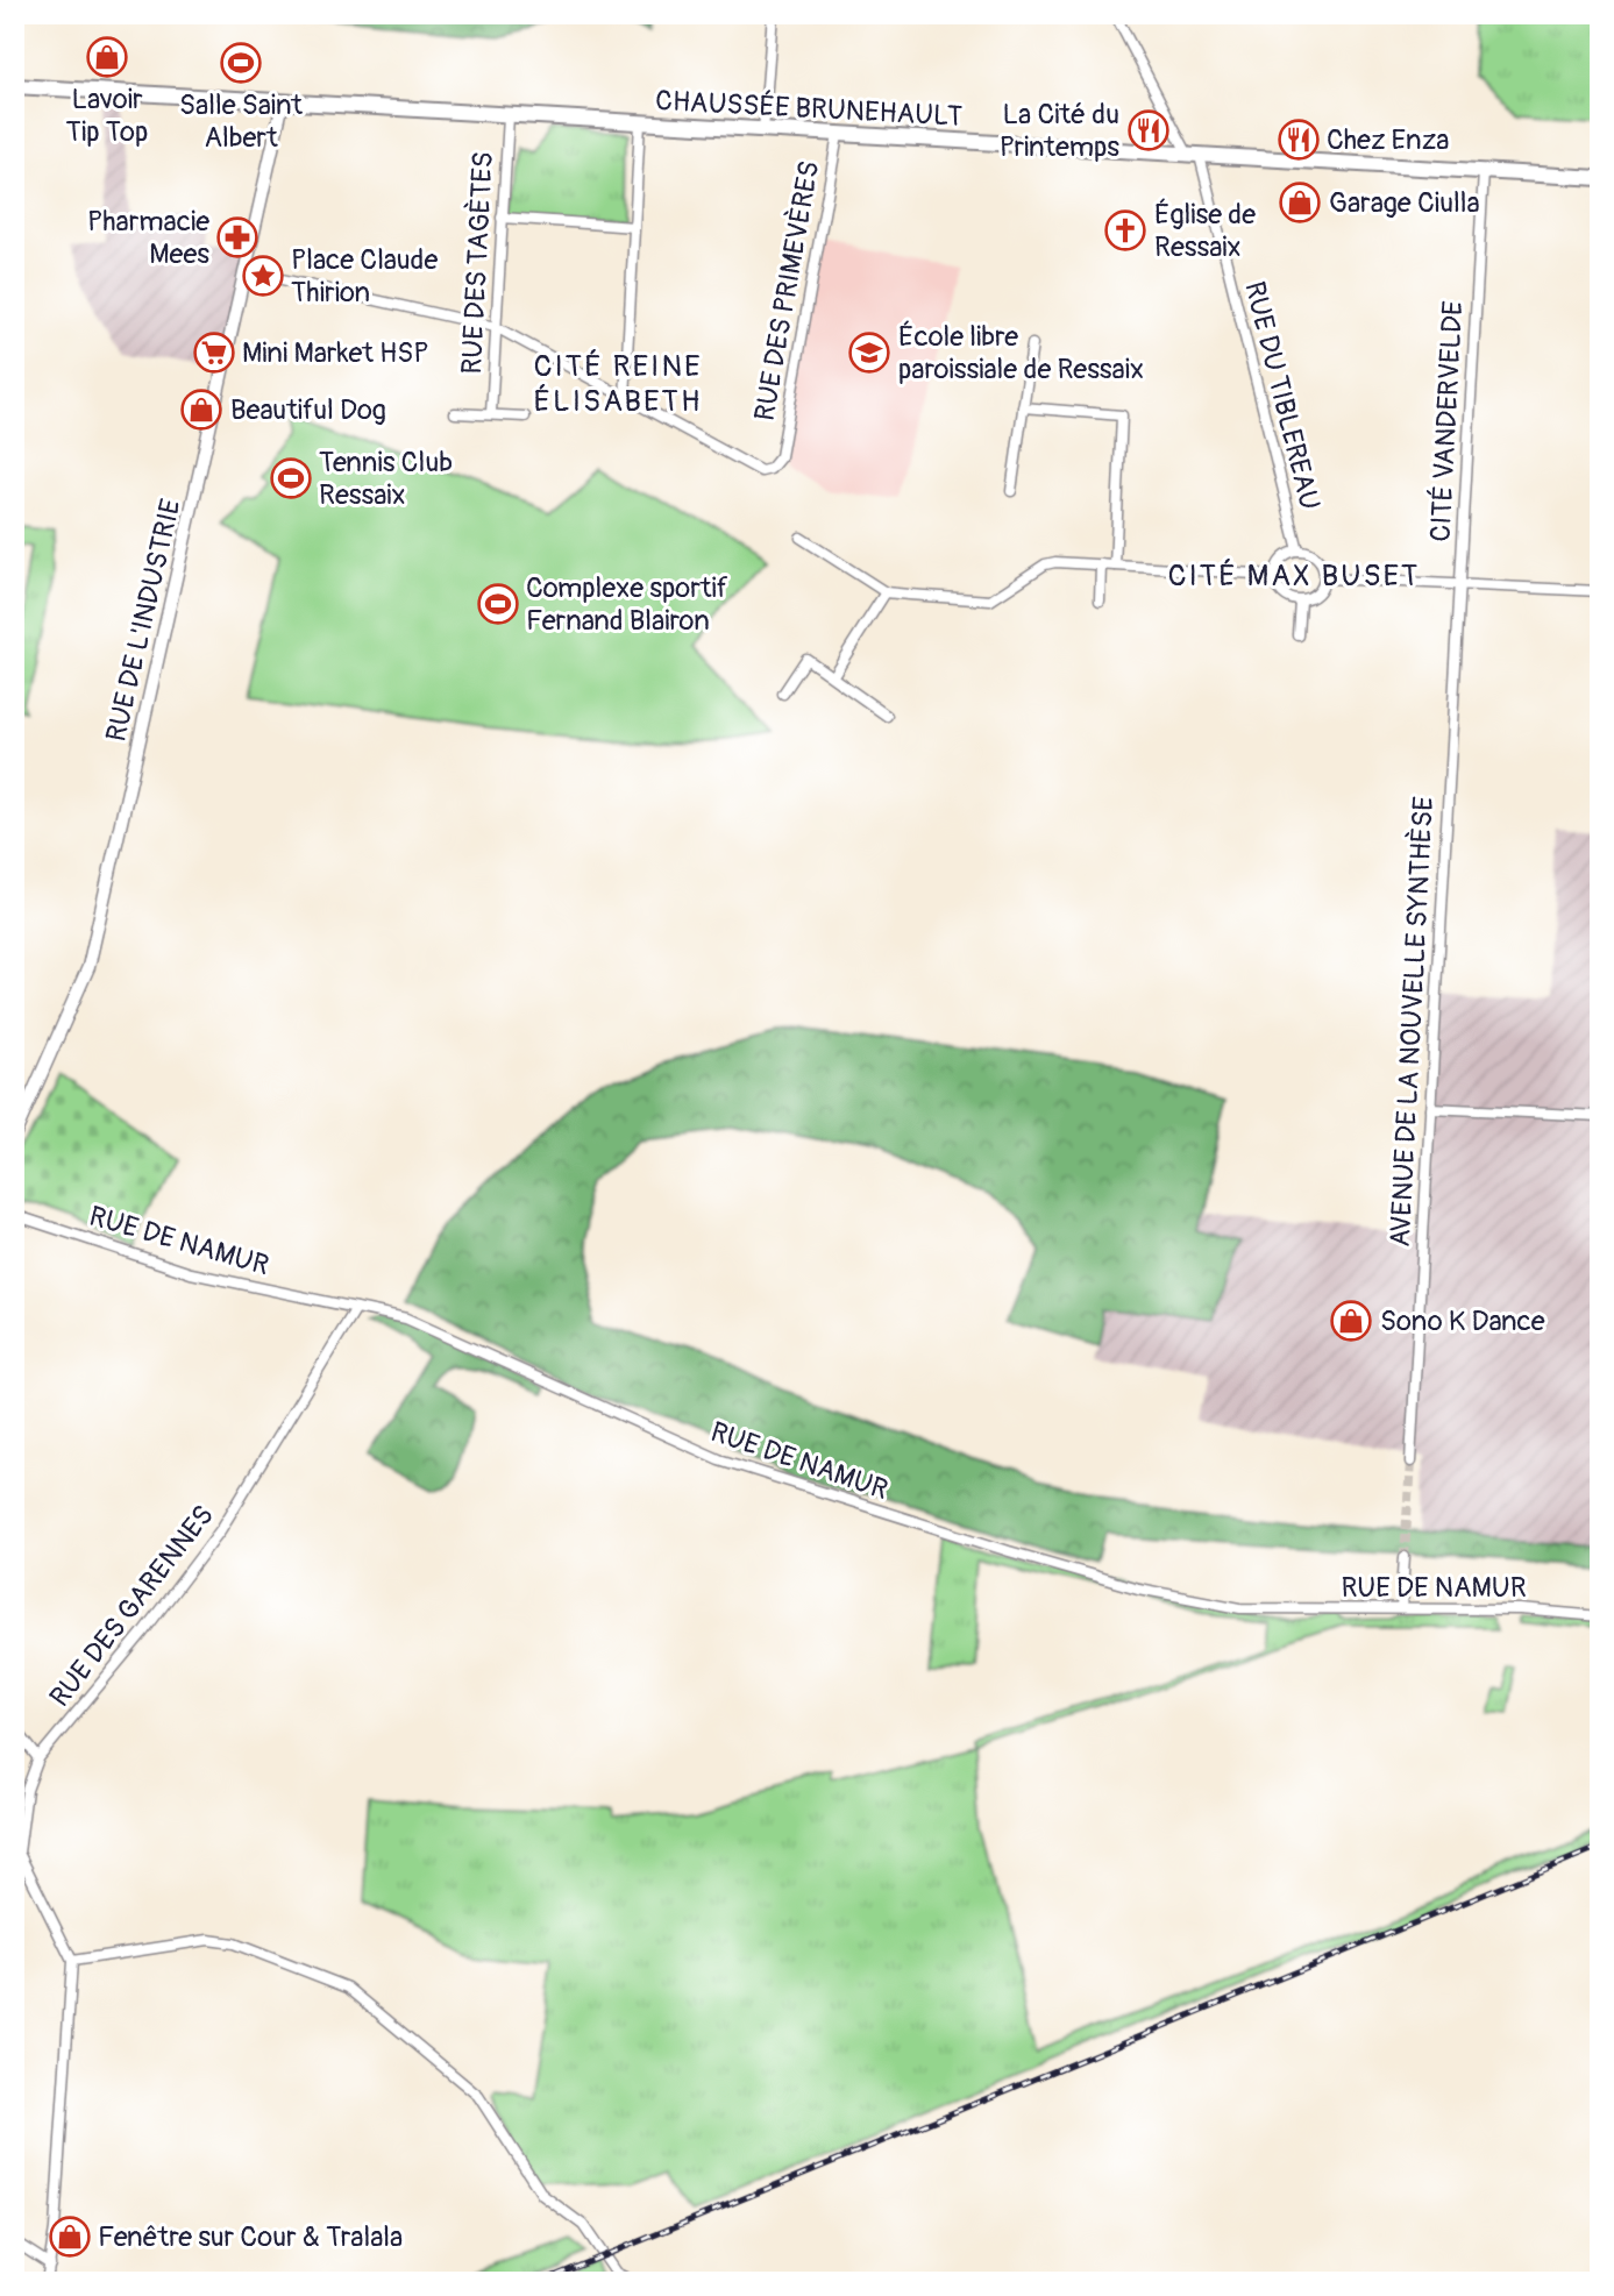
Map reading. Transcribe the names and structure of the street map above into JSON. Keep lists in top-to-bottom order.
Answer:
{
  "streets": {
    "main road": ["CHAUSSÉE BRUNEHAULT"],
    "street": [
      "RUE DES TAGÈTES",
      "RUE DES PRIMEVÈRES",
      "RUE DU TIBLEREAU",
      "CITÉ VANDERVELDE",
      "RUE DE L'INDUSTRIE",
      "AVENUE DE LA NOUVELLE SYNTHÈSE",
      "RUE DE NAMUR",
      "RUE DES GARENNES"
    ]
  },
  "crossings": [
    ["CHAUSSÉE BRUNEHAULT", "RUE DES TAGÈTES"],
    ["CHAUSSÉE BRUNEHAULT", "RUE DES PRIMEVÈRES"],
    ["CHAUSSÉE BRUNEHAULT", "RUE DU TIBLEREAU"],
    ["CHAUSSÉE BRUNEHAULT", "CITÉ VANDERVELDE"],
    ["CHAUSSÉE BRUNEHAULT", "RUE DE L'INDUSTRIE"],
    ["CITÉ VANDERVELDE", "AVENUE DE LA NOUVELLE SYNTHÈSE"],
    ["RUE DE NAMUR", "RUE DES GARENNES"]
  ],
  "districts": ["CITÉ REINE ÉLISABETH", "CITÉ MAX BUSET"],
  "places": {
    "shop": [
      "Lavoir Tip Top",
      "Garage Ciulla",
      "Beautiful Dog",
      "Sono K Dance",
      "Fenêtre sur Cour & Tralala"
    ],
    "sports": ["Salle Saint Albert", "Tennis Club Ressaix", "Complexe sportif Fernand Blairon"],
    "restaurant": ["La Cité du Printemps", "Chez Enza"],
    "church": ["Église de Ressaix"],
    "pharmacy": ["Pharmacie Mees"],
    "place": ["Place Claude Thirion"],
    "supermarket": ["Mini Market HSP"],
    "school or university": ["École libre paroissiale de Ressaix"]
  }
}
